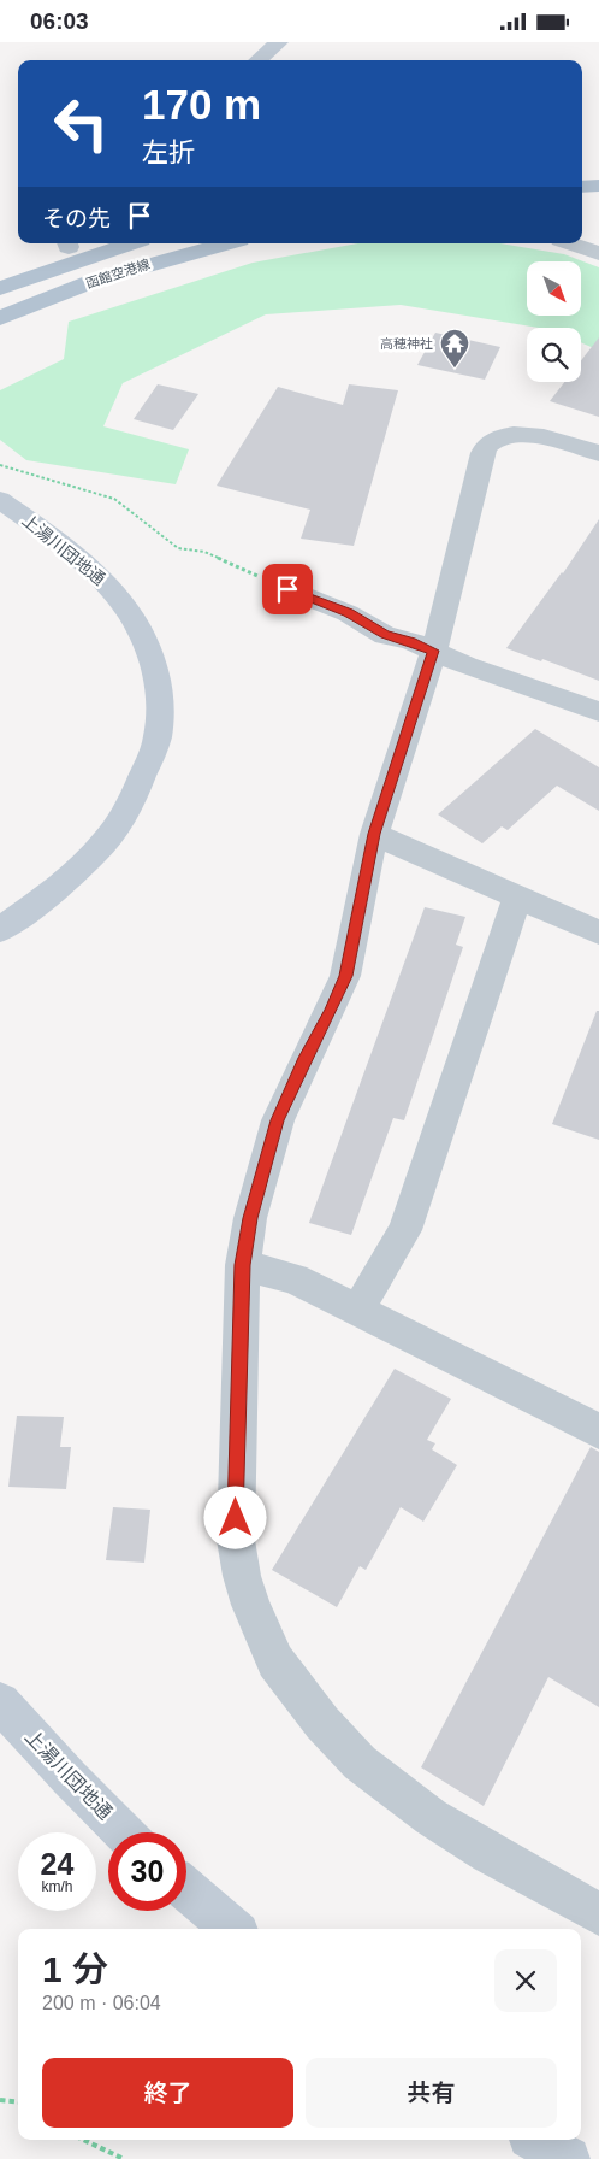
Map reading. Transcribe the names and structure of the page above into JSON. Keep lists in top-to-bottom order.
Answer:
{
  "streets": {
    "main road": ["函館空港線"],
    "street": ["上湯川団地通"]
  },
  "places": {
    "temple": ["高穂神社"]
  },
  "north": "bottom right",
  "page": {
    "status": "06:03",
    "turn": ["170 m", "左折"],
    "then": "その先",
    "speed": "24 km/h",
    "limit": "30",
    "heading": ["1 分", "200 m · 06:04"],
    "buttons": ["終了", "共有"]
  }
}
